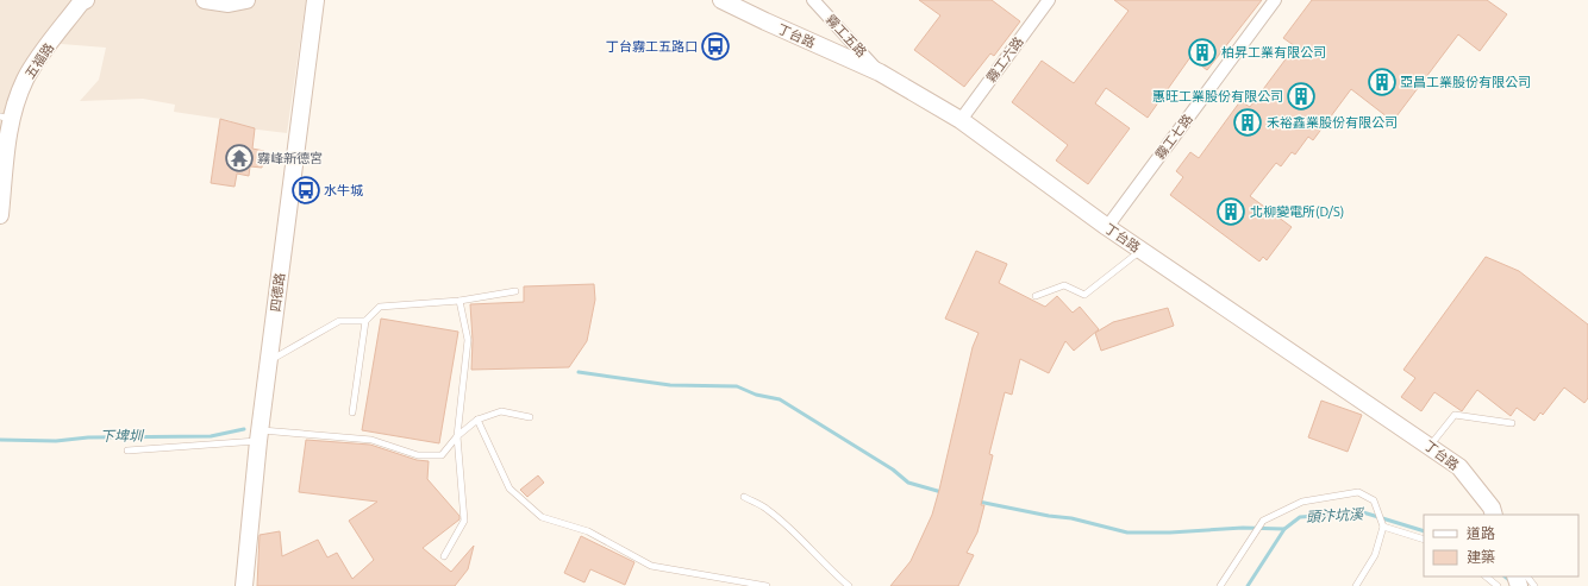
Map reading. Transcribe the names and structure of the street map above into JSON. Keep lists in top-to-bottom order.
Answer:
{
  "streets": {
    "street": [
      "丁台路",
      "霧工五路",
      "霧工六路",
      "五福路",
      "霧工七路",
      "四德路"
    ]
  },
  "crossings": [
    ["丁台路", "霧工五路"],
    ["丁台路", "霧工六路"],
    ["丁台路", "霧工七路"]
  ],
  "water": ["下埤圳", "頭汴坑溪"],
  "places": {
    "bus stop": ["丁台霧工五路口", "水牛城"],
    "building": [
      "柏昇工業有限公司",
      "亞昌工業股份有限公司",
      "惠旺工業股份有限公司",
      "禾裕鑫業股份有限公司",
      "北柳變電所(D/S)"
    ],
    "temple": ["霧峰新德宮"]
  },
  "legend": ["道路", "建築"]
}
